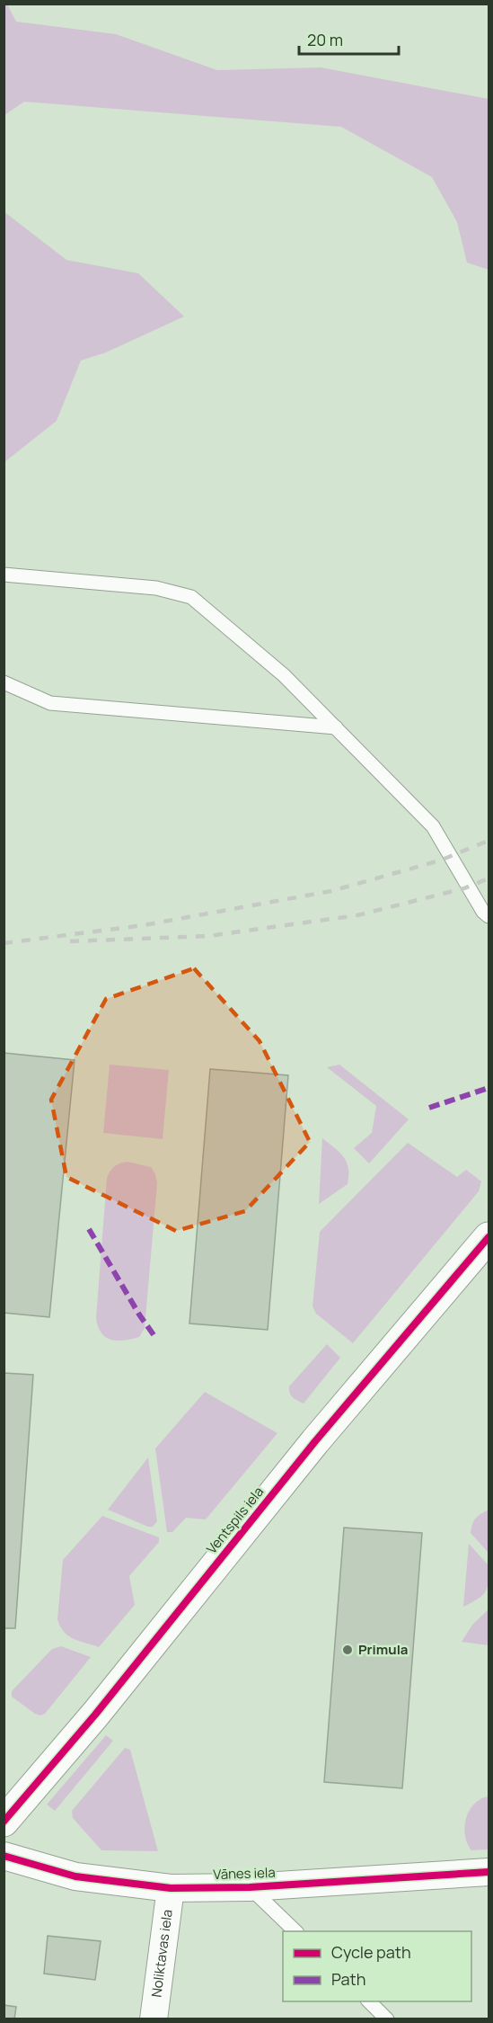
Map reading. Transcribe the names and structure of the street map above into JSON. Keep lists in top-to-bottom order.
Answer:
{
  "streets": {
    "street": ["Ventspils iela", "Vānes iela", "Noliktavas iela"]
  },
  "crossings": [
    ["Vānes iela", "Noliktavas iela"]
  ],
  "places": ["Primula"],
  "legend": ["Cycle path", "Path"],
  "scale_bar": "20 m"
}
